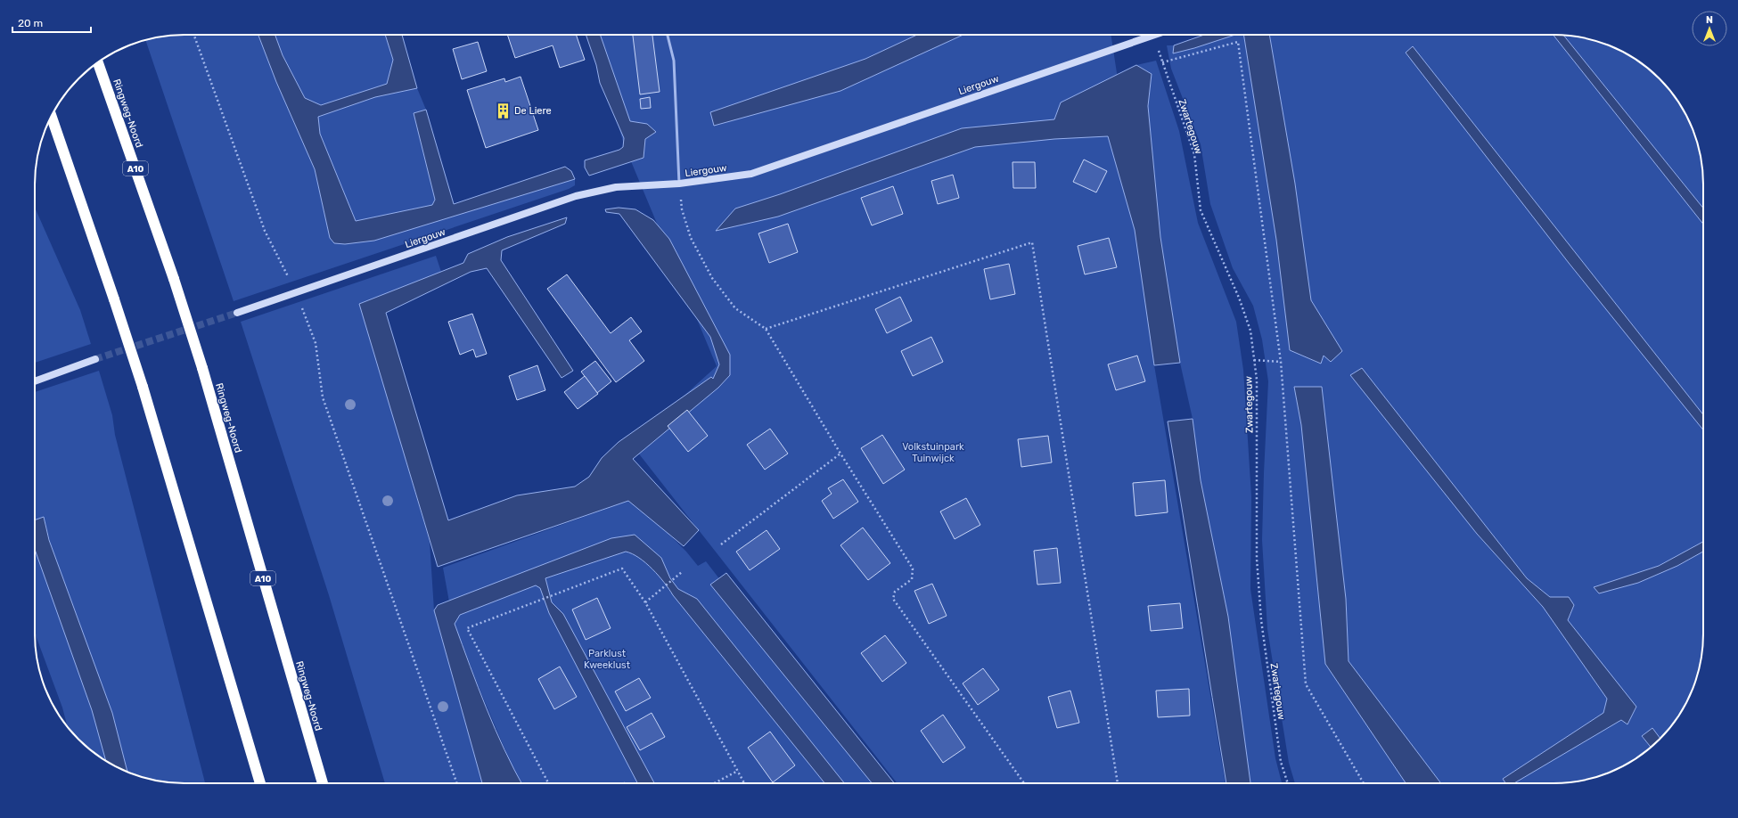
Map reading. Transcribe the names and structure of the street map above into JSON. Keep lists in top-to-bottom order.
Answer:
{
  "streets": {
    "highway": ["Ringweg-Noord", "A10"],
    "street": ["Liergouw"],
    "path": ["Zwartegouw"]
  },
  "crossings": [
    ["Liergouw", "Zwartegouw"]
  ],
  "parks": ["Volkstuinpark Tuinwijck", "Parklust Kweeklust"],
  "places": {
    "building": ["De Liere"]
  },
  "scale_bar": "20 m",
  "north": "top"
}
